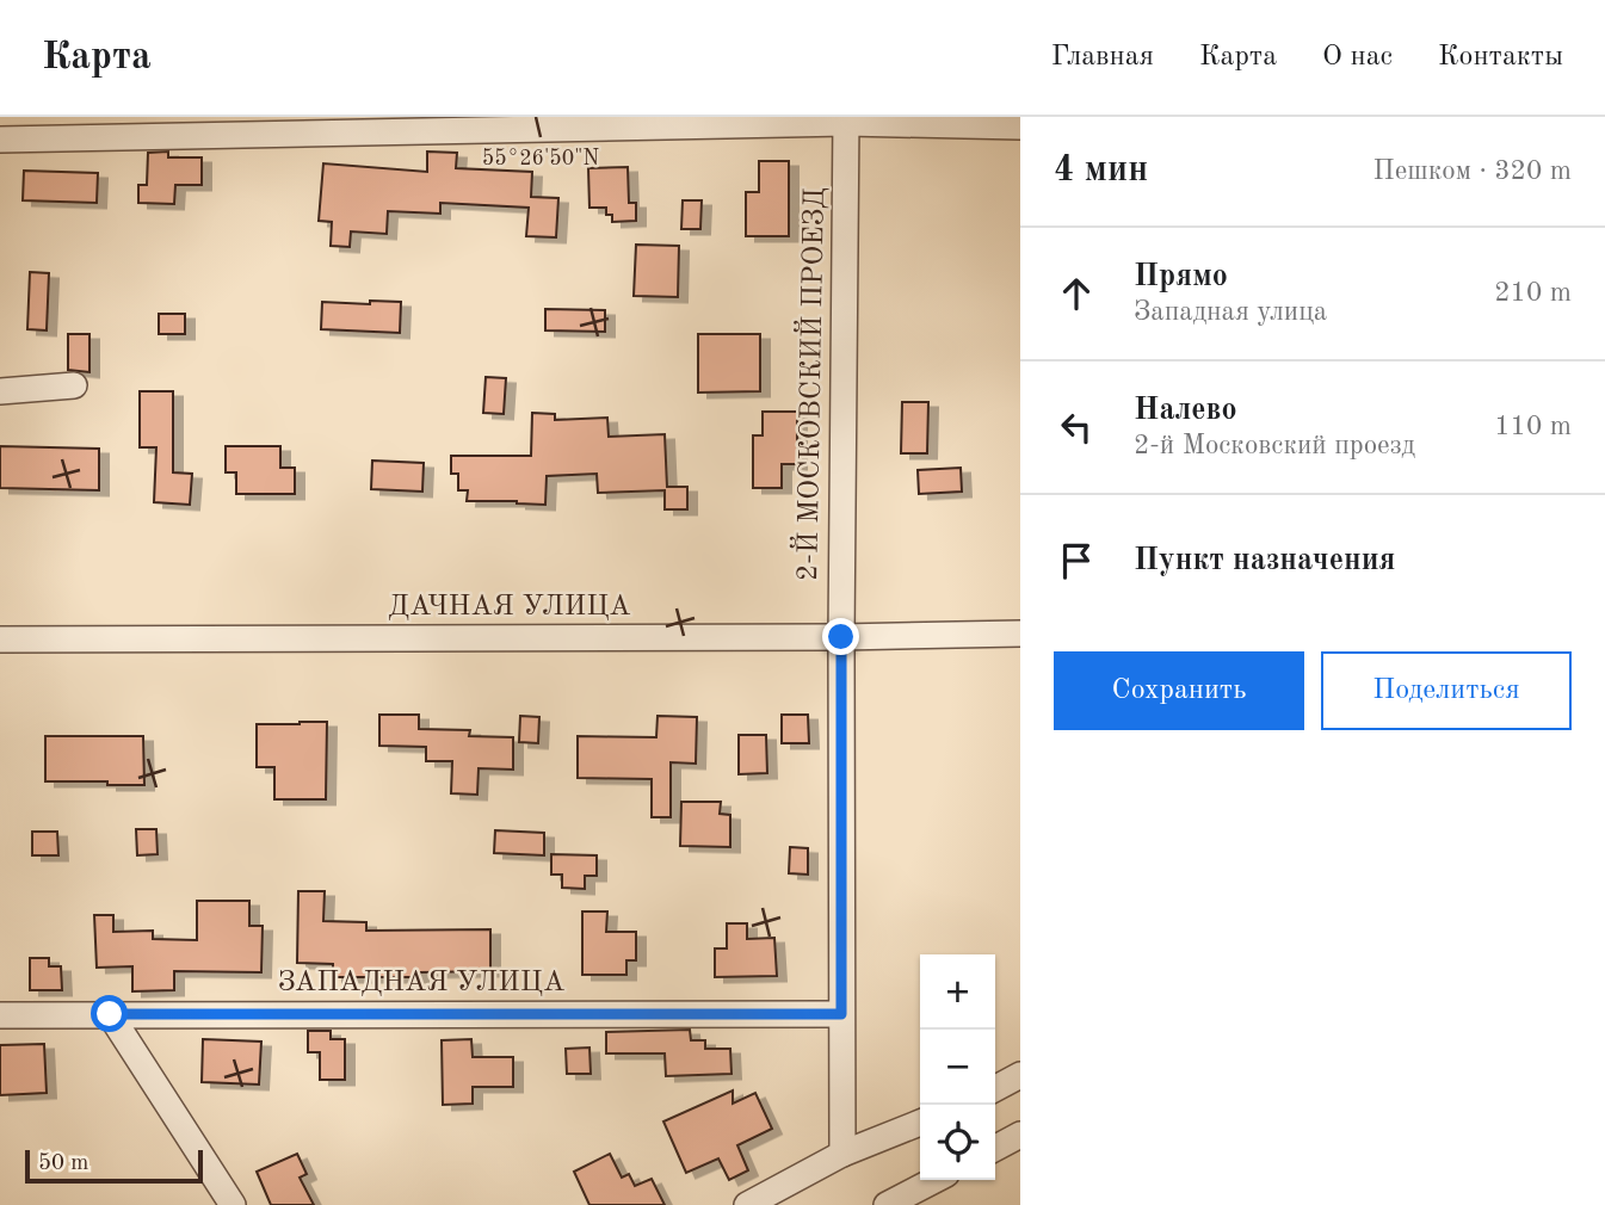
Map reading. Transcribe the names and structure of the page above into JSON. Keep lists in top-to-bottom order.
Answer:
{
  "streets": {
    "street": ["2-Й МОСКОВСКИЙ ПРОЕЗД", "ДАЧНАЯ УЛИЦА", "ЗАПАДНАЯ УЛИЦА"]
  },
  "crossings": [
    ["2-Й МОСКОВСКИЙ ПРОЕЗД", "ДАЧНАЯ УЛИЦА"],
    ["2-Й МОСКОВСКИЙ ПРОЕЗД", "ЗАПАДНАЯ УЛИЦА"]
  ],
  "scale_bar": "50 m",
  "page": {
    "header": "Карта",
    "nav": [
      "Главная",
      "Карта",
      "О нас",
      "Контакты"
    ],
    "heading": ["4 мин", "Пешком · 320 m"],
    "list": [
      ["Прямо", "Западная улица", "210 m"],
      ["Налево", "2-й Московский проезд", "110 m"],
      "Пункт назначения"
    ],
    "buttons": ["Сохранить", "Поделиться"],
    "map_buttons": ["+", "−"],
    "scale": "50 m"
  },
  "coordinates": ["55°26'50\"N"]
}
